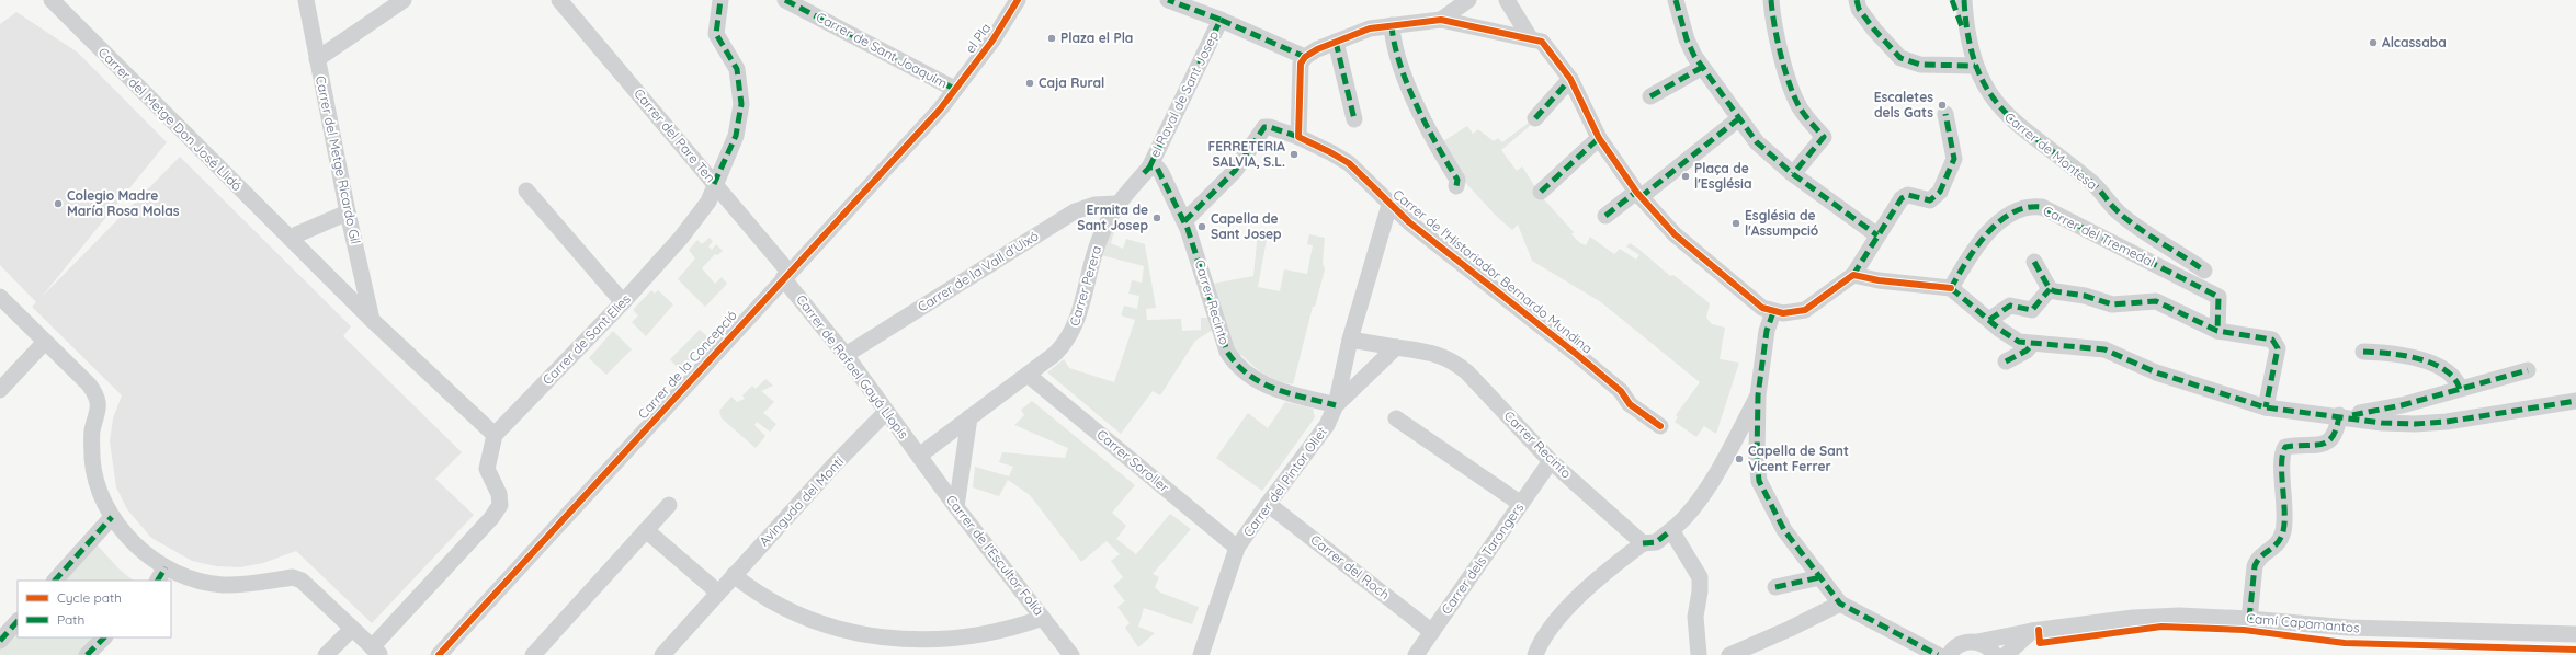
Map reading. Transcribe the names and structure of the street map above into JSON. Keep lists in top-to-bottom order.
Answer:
{
  "streets": {
    "street": [
      "el Pla",
      "Carrer de Sant Joaquim",
      "el Raval de Sant Josep",
      "Carrer del Metge Don José Llidó",
      "Carrer del Pare Ten",
      "Carrer de Montesa",
      "Carrer del Metge Ricardo Gil",
      "Carrer del Tremedal",
      "Carrer de la Vall d'Uixó",
      "Carrer de l'Historiador Bernardo Mundina",
      "Carrer Perera",
      "Carrer Recinto",
      "Carrer de Sant Elies",
      "Carrer de la Concepció",
      "Carrer de Rafael Gayá Llopis",
      "Carrer Soroller",
      "Carrer del Pintor Oliet",
      "Avinguda del Montí",
      "Carrer de l'Escultor Folià",
      "Carrer dels Tarongers",
      "Carrer del Roch",
      "Camí Capamantos"
    ]
  },
  "crossings": [
    ["el Pla", "Carrer de Sant Joaquim"],
    ["el Pla", "Carrer de la Concepció"],
    ["Carrer de Sant Joaquim", "Carrer de la Concepció"],
    ["el Raval de Sant Josep", "Carrer Perera"],
    ["el Raval de Sant Josep", "Carrer Recinto"],
    ["Carrer del Metge Don José Llidó", "Carrer del Metge Ricardo Gil"],
    ["Carrer del Metge Don José Llidó", "Carrer de Sant Elies"],
    ["Carrer del Pare Ten", "Carrer de Sant Elies"],
    ["Carrer del Pare Ten", "Carrer de la Concepció"],
    ["Carrer del Pare Ten", "Carrer de Rafael Gayá Llopis"],
    ["Carrer de la Vall d'Uixó", "Carrer Perera"],
    ["Carrer de la Vall d'Uixó", "Carrer de Rafael Gayá Llopis"],
    ["Carrer de l'Historiador Bernardo Mundina", "Carrer del Pintor Oliet"],
    ["Carrer Perera", "Carrer de Rafael Gayá Llopis"],
    ["Carrer Perera", "Carrer Soroller"],
    ["Carrer Perera", "Carrer de l'Escultor Folià"],
    ["Carrer Recinto", "Carrer del Pintor Oliet"],
    ["Carrer Recinto", "Carrer dels Tarongers"],
    ["Carrer de la Concepció", "Carrer de Rafael Gayá Llopis"],
    ["Carrer de Rafael Gayá Llopis", "Avinguda del Montí"],
    ["Carrer de Rafael Gayá Llopis", "Carrer de l'Escultor Folià"],
    ["Carrer Soroller", "Carrer del Pintor Oliet"],
    ["Carrer del Pintor Oliet", "Carrer del Roch"],
    ["Carrer dels Tarongers", "Carrer del Roch"]
  ],
  "places": [
    "Plaza el Pla",
    "Alcassaba",
    "Caja Rural",
    "Escaletes dels Gats",
    "FERRETERIA SALVIA, S.L.",
    "Plaça de l'Església",
    "Colegio Madre María Rosa Molas",
    "Ermita de Sant Josep",
    "Església de l'Assumpció",
    "Capella de Sant Josep",
    "Capella de Sant Vicent Ferrer"
  ],
  "legend": ["Cycle path", "Path"]
}
